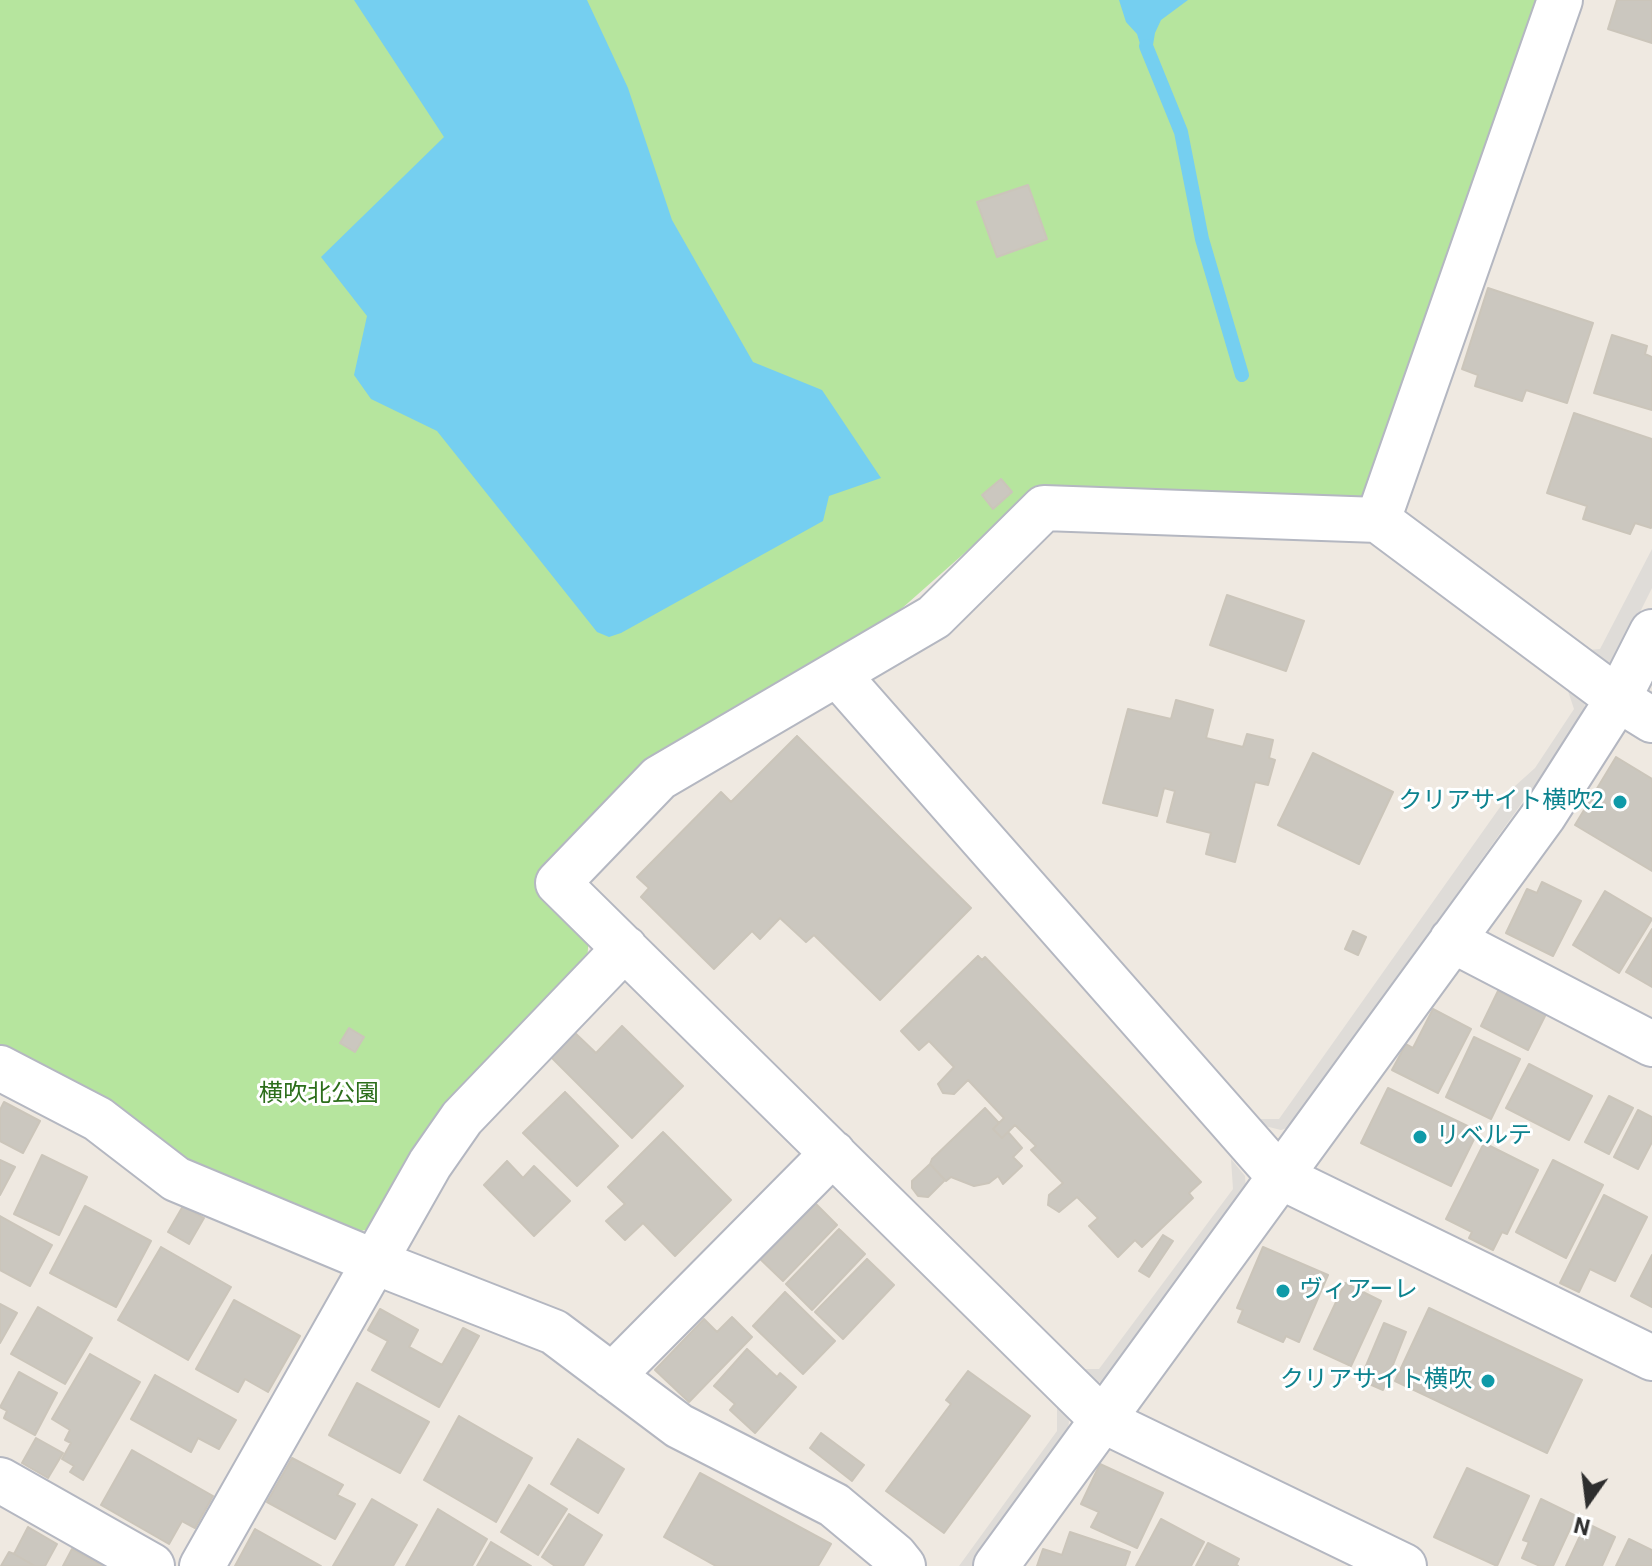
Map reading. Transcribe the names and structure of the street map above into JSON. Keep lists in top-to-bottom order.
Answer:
{
  "parks": ["横吹北公園"],
  "places": [
    "クリアサイト横吹2",
    "リベルテ",
    "ヴィアーレ",
    "クリアサイト横吹"
  ],
  "north": "bottom"
}
